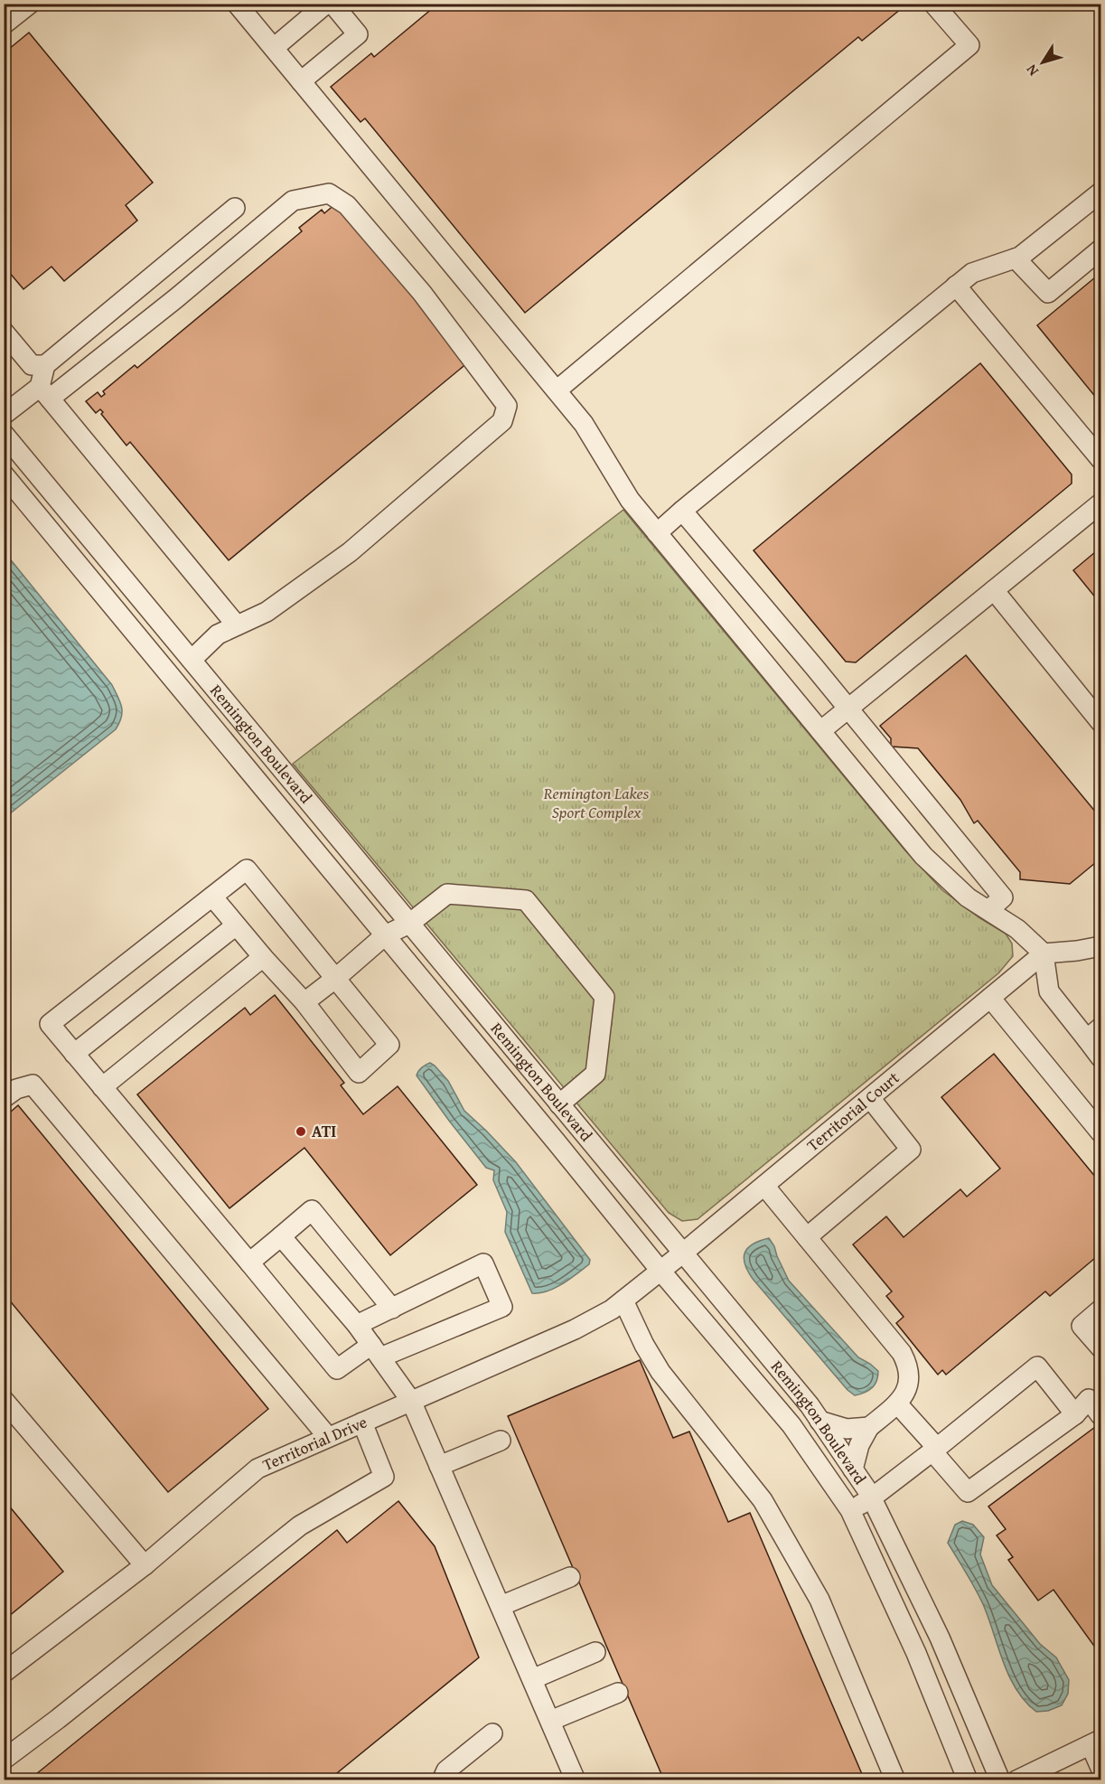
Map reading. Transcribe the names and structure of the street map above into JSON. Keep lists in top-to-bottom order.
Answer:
{
  "streets": {
    "street": ["Remington Boulevard", "Territorial Court", "Territorial Drive"]
  },
  "crossings": [
    ["Remington Boulevard", "Territorial Court"],
    ["Remington Boulevard", "Territorial Drive"],
    ["Territorial Court", "Territorial Drive"]
  ],
  "parks": ["Remington Lakes Sport Complex"],
  "places": ["ATI"],
  "north": "bottom left"
}
